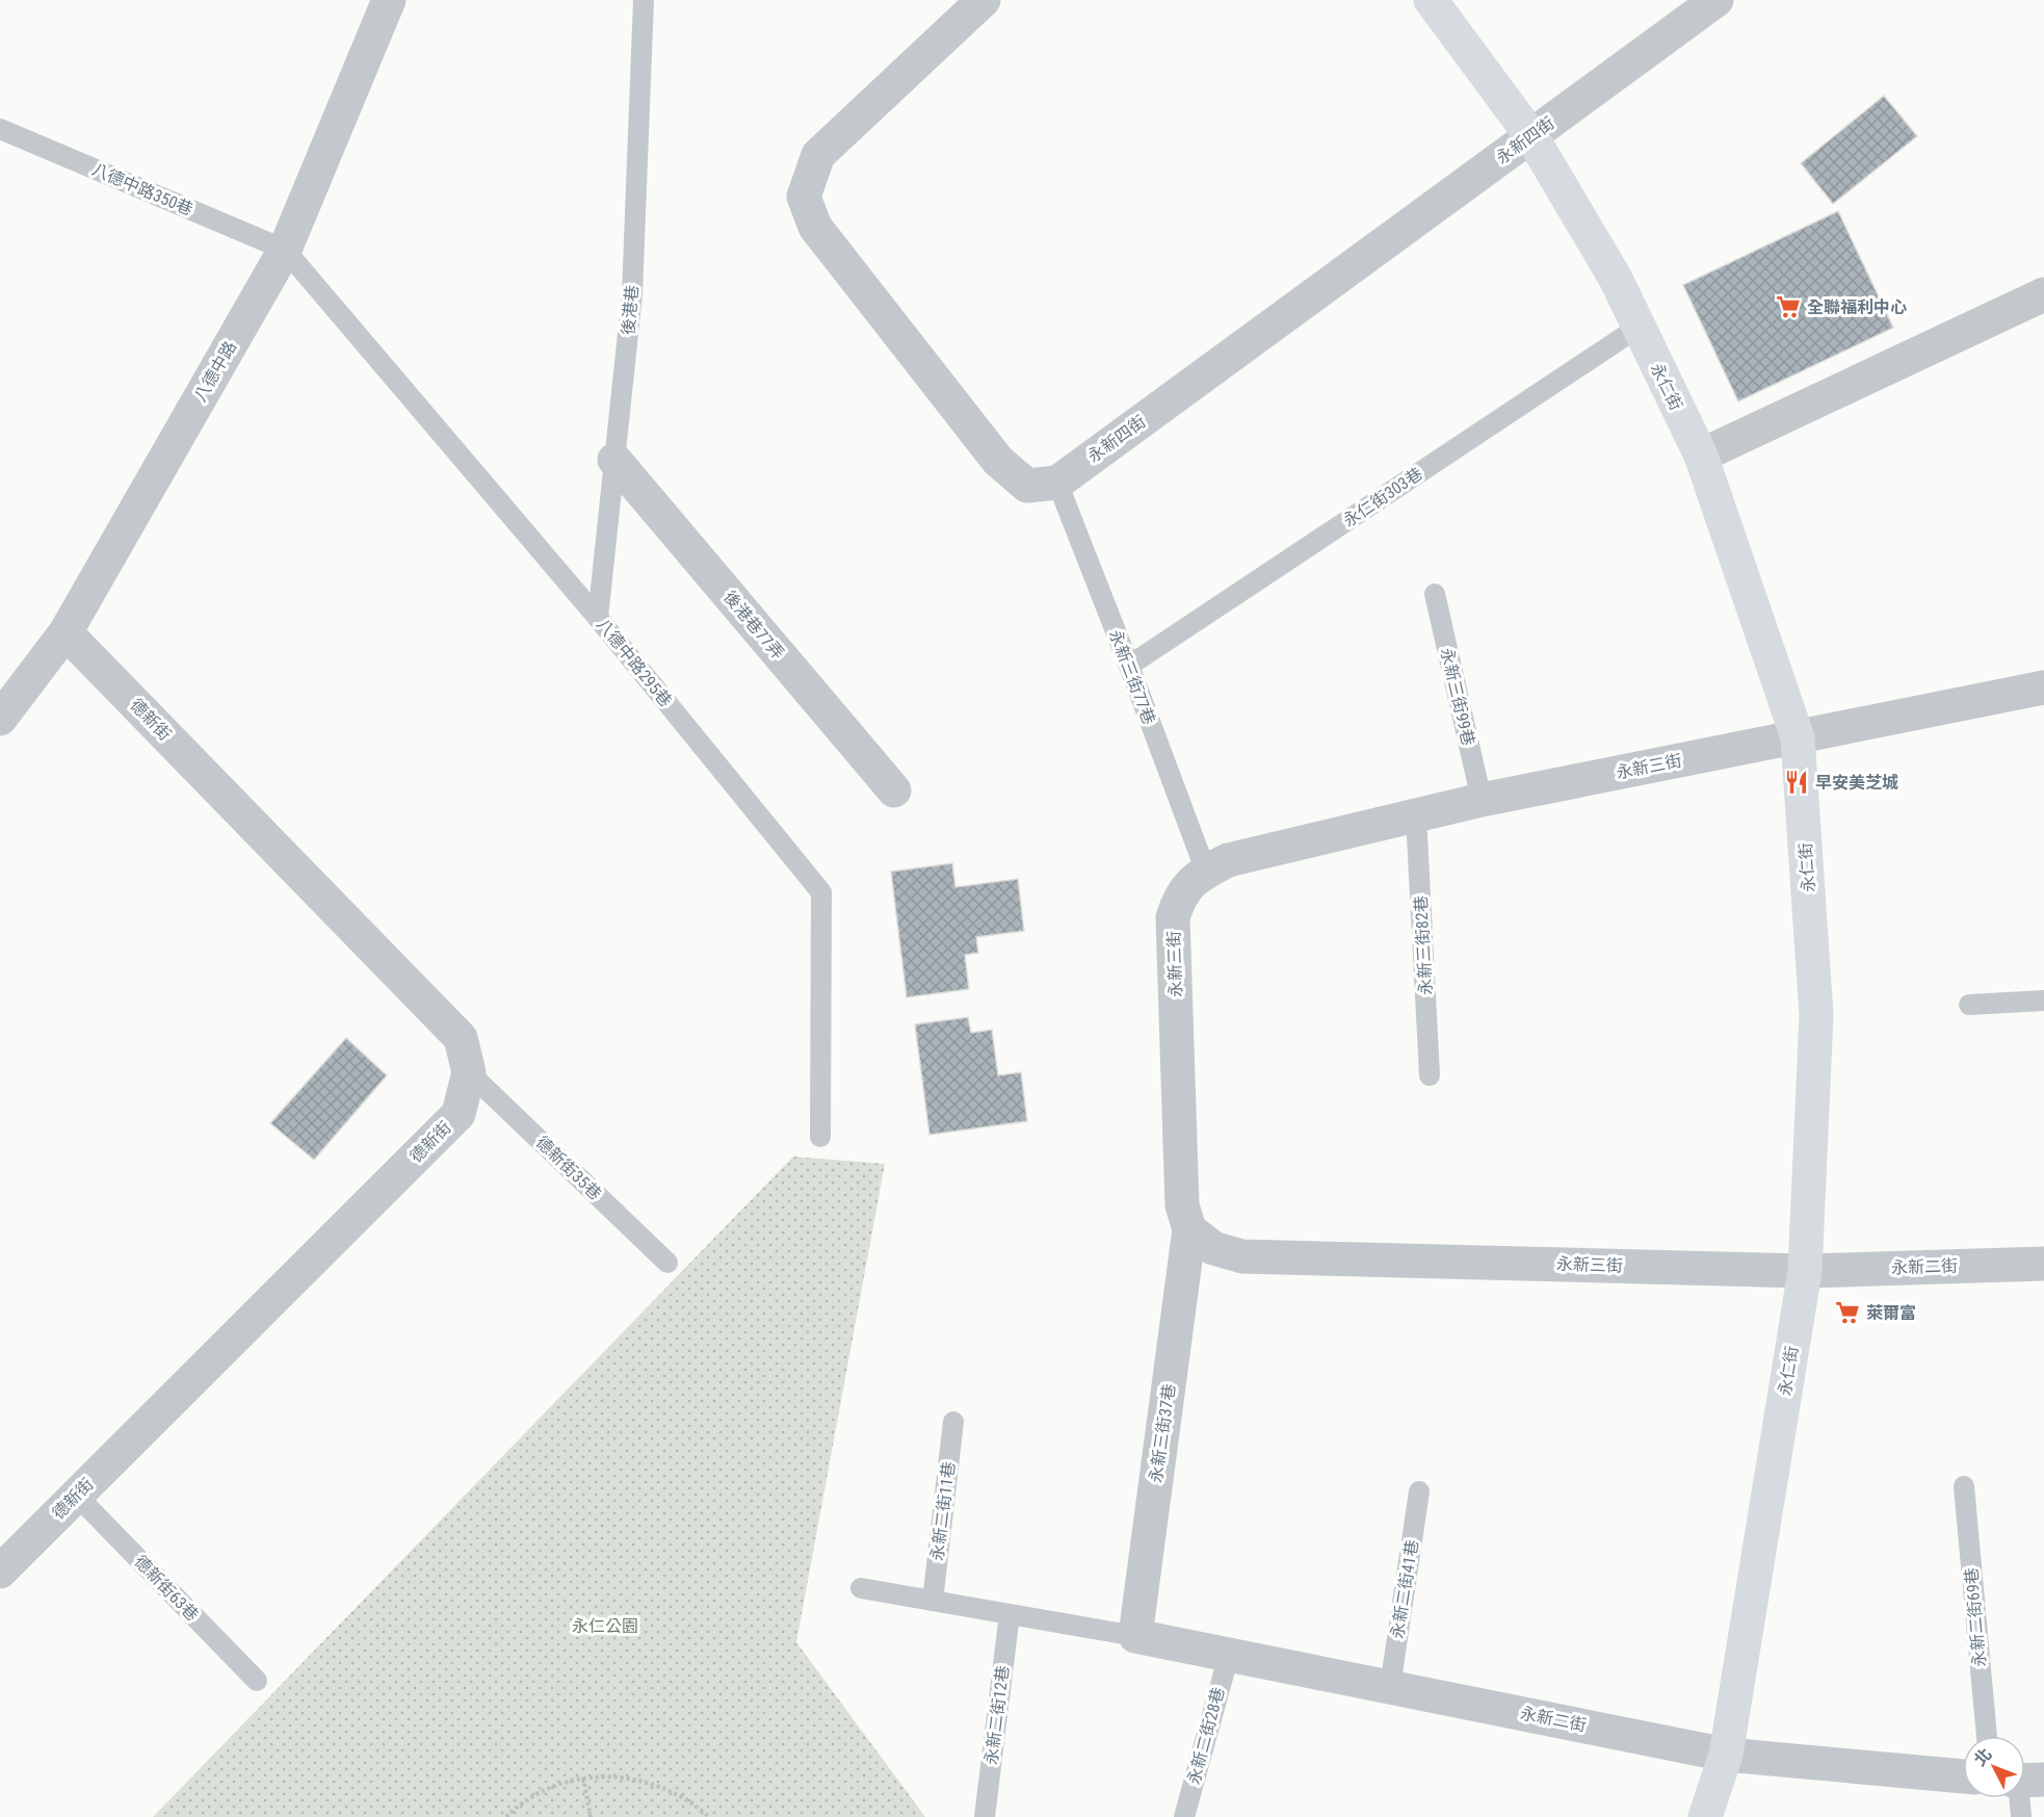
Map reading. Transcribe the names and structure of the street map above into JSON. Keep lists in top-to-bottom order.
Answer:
{
  "streets": {
    "street": [
      "永新四街",
      "八德中路",
      "永仁街",
      "後港巷77弄",
      "德新街",
      "永新三街",
      "永新二街",
      "永新三街37巷"
    ],
    "lane": [
      "八德中路350巷",
      "後港巷",
      "永仁街303巷",
      "八德中路295巷",
      "永新三街77巷",
      "永新三街99巷",
      "永新三街82巷",
      "德新街35巷",
      "永新二街11巷",
      "德新街63巷",
      "永新二街41巷",
      "永新二街69巷",
      "永新二街12巷",
      "永新二街28巷"
    ]
  },
  "crossings": [
    ["永新四街", "永仁街"],
    ["永新四街", "永新三街77巷"],
    ["八德中路350巷", "八德中路"],
    ["八德中路350巷", "八德中路295巷"],
    ["後港巷", "後港巷77弄"],
    ["後港巷", "八德中路295巷"],
    ["八德中路", "八德中路295巷"],
    ["八德中路", "德新街"],
    ["永仁街", "永仁街303巷"],
    ["永仁街", "永新三街"],
    ["永仁街", "永新二街"],
    ["永仁街303巷", "永新三街77巷"],
    ["永新三街77巷", "永新三街"],
    ["永新三街99巷", "永新三街"],
    ["德新街", "德新街35巷"],
    ["德新街", "德新街63巷"],
    ["永新三街", "永新三街82巷"],
    ["永新三街", "永新二街"],
    ["永新三街", "永新三街37巷"],
    ["永新二街", "永新三街37巷"],
    ["永新二街", "永新二街41巷"],
    ["永新二街", "永新二街28巷"]
  ],
  "parks": ["永仁公園"],
  "places": {
    "supermarket": ["全聯福利中心", "萊爾富"],
    "restaurant": ["早安美芝城"]
  },
  "north": "top left"
}
